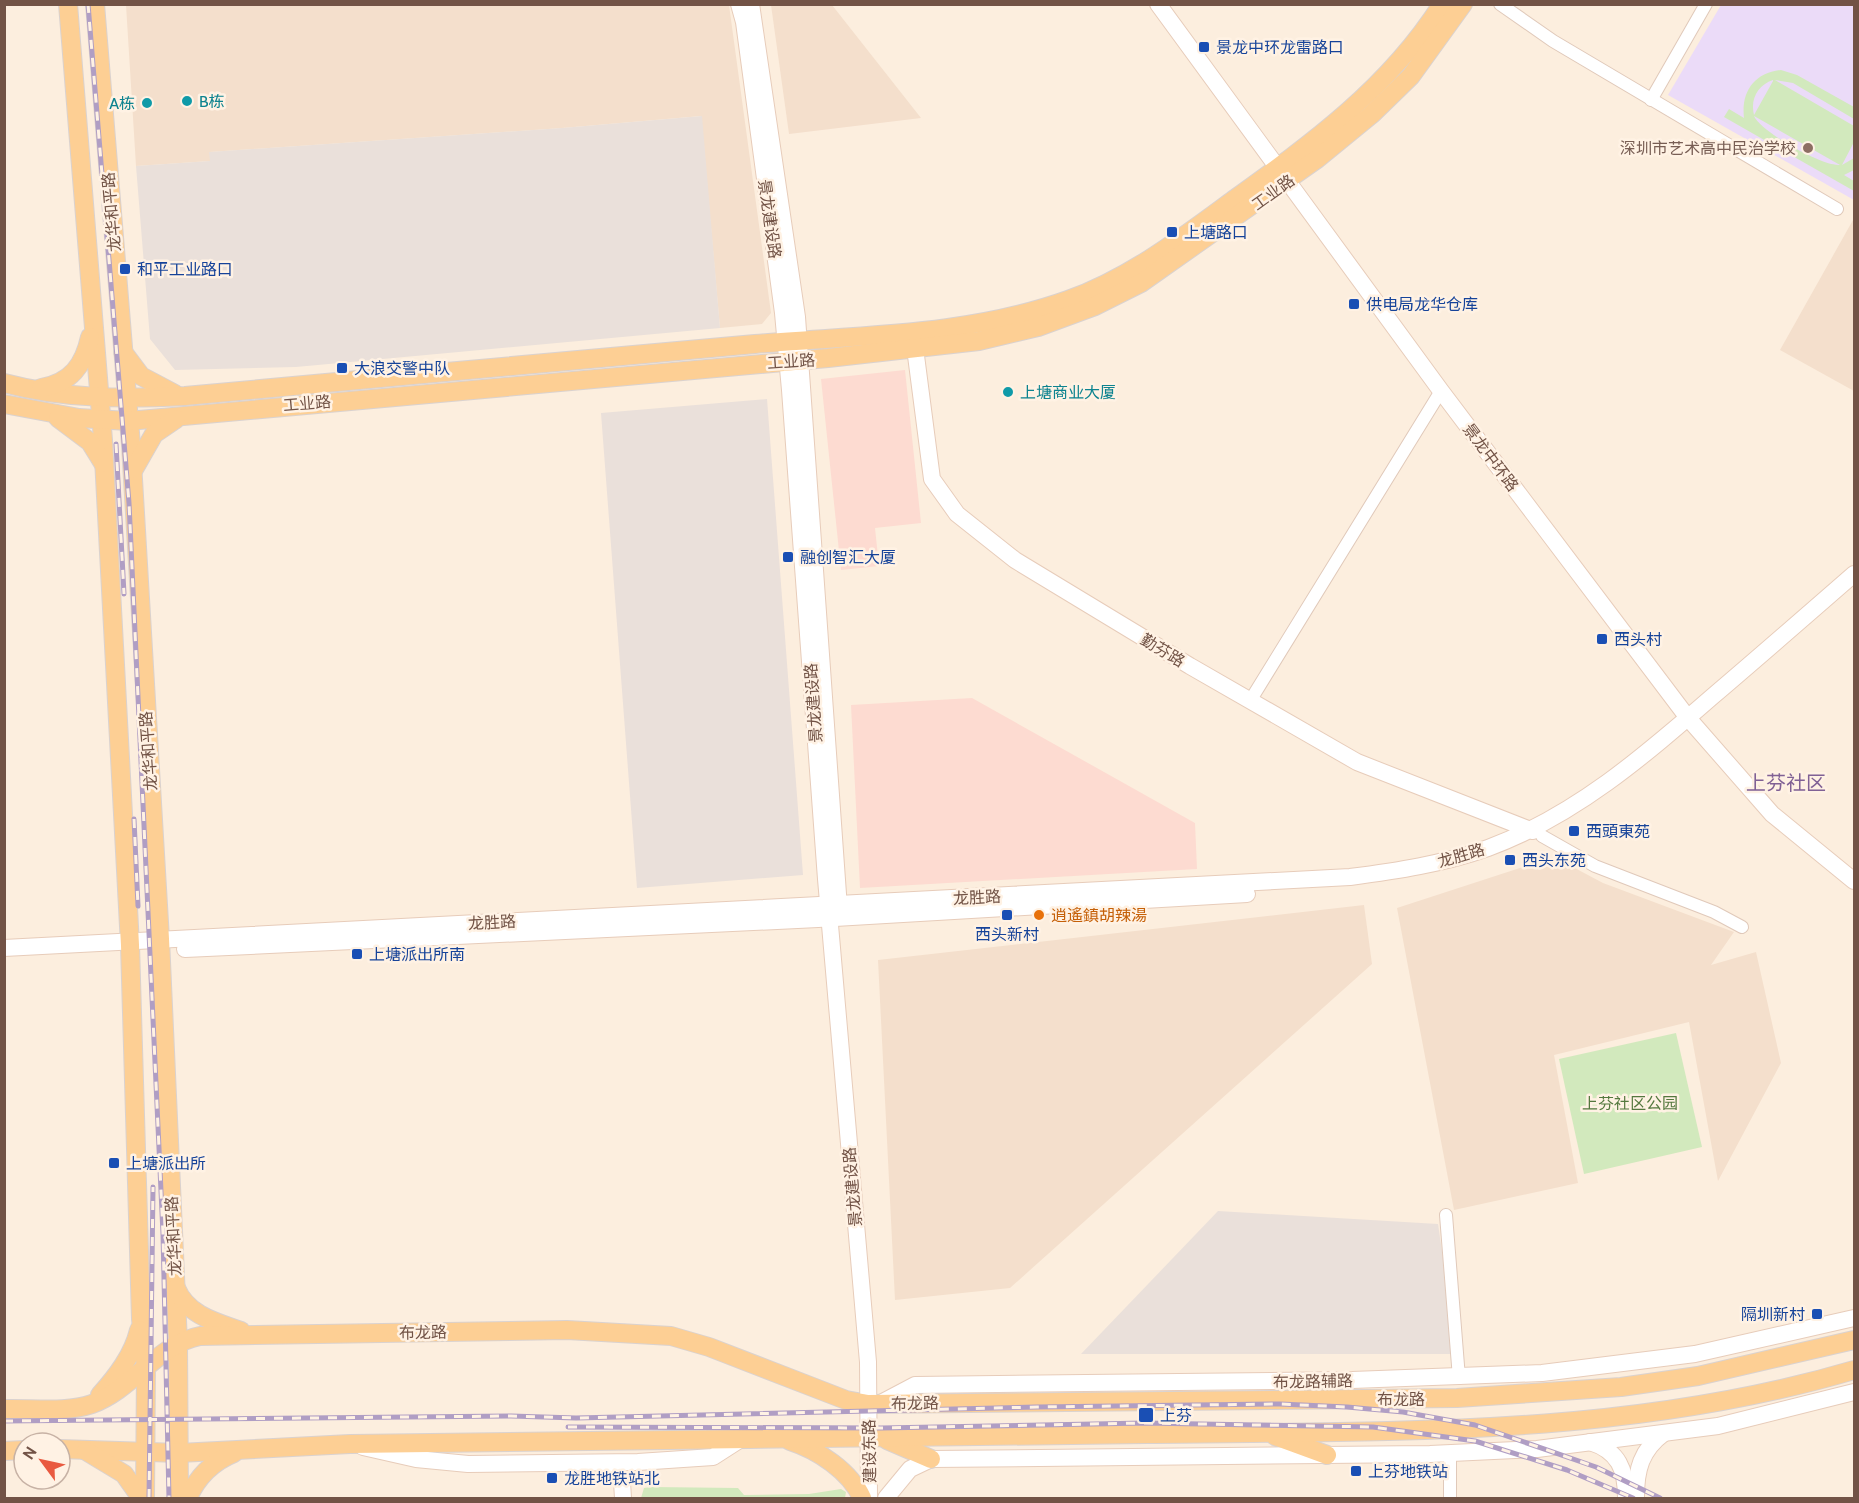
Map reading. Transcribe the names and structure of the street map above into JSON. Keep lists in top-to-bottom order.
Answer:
{
  "streets": {
    "main road": [
      "工业路",
      "龙华和平路",
      "景龙建设路",
      "景龙中环路",
      "勤芬路",
      "龙胜路",
      "布龙路",
      "布龙路辅路",
      "建设东路"
    ]
  },
  "crossings": [
    ["工业路", "龙华和平路"],
    ["工业路", "景龙建设路"],
    ["工业路", "景龙中环路"],
    ["工业路", "勤芬路"],
    ["龙华和平路", "龙胜路"],
    ["龙华和平路", "布龙路"],
    ["景龙建设路", "龙胜路"],
    ["景龙建设路", "布龙路"],
    ["景龙建设路", "布龙路辅路"],
    ["景龙建设路", "建设东路"],
    ["景龙中环路", "龙胜路"],
    ["勤芬路", "龙胜路"],
    ["布龙路", "布龙路辅路"],
    ["布龙路", "建设东路"],
    ["布龙路辅路", "建设东路"]
  ],
  "districts": ["上芬社区"],
  "parks": ["上芬社区公园"],
  "places": {
    "transit": [
      "景龙中环龙雷路口",
      "上塘路口",
      "和平工业路口",
      "供电局龙华仓库",
      "大浪交警中队",
      "融创智汇大厦",
      "西头村",
      "西頭東苑",
      "西头东苑",
      "西头新村",
      "上塘派出所南",
      "上塘派出所",
      "隔圳新村",
      "上芬",
      "上芬地铁站",
      "龙胜地铁站北"
    ],
    "other": [
      "B栋",
      "A栋",
      "深圳市艺术高中民治学校",
      "上塘商业大厦",
      "逍遙鎮胡辣湯"
    ]
  },
  "north": "top left"
}
